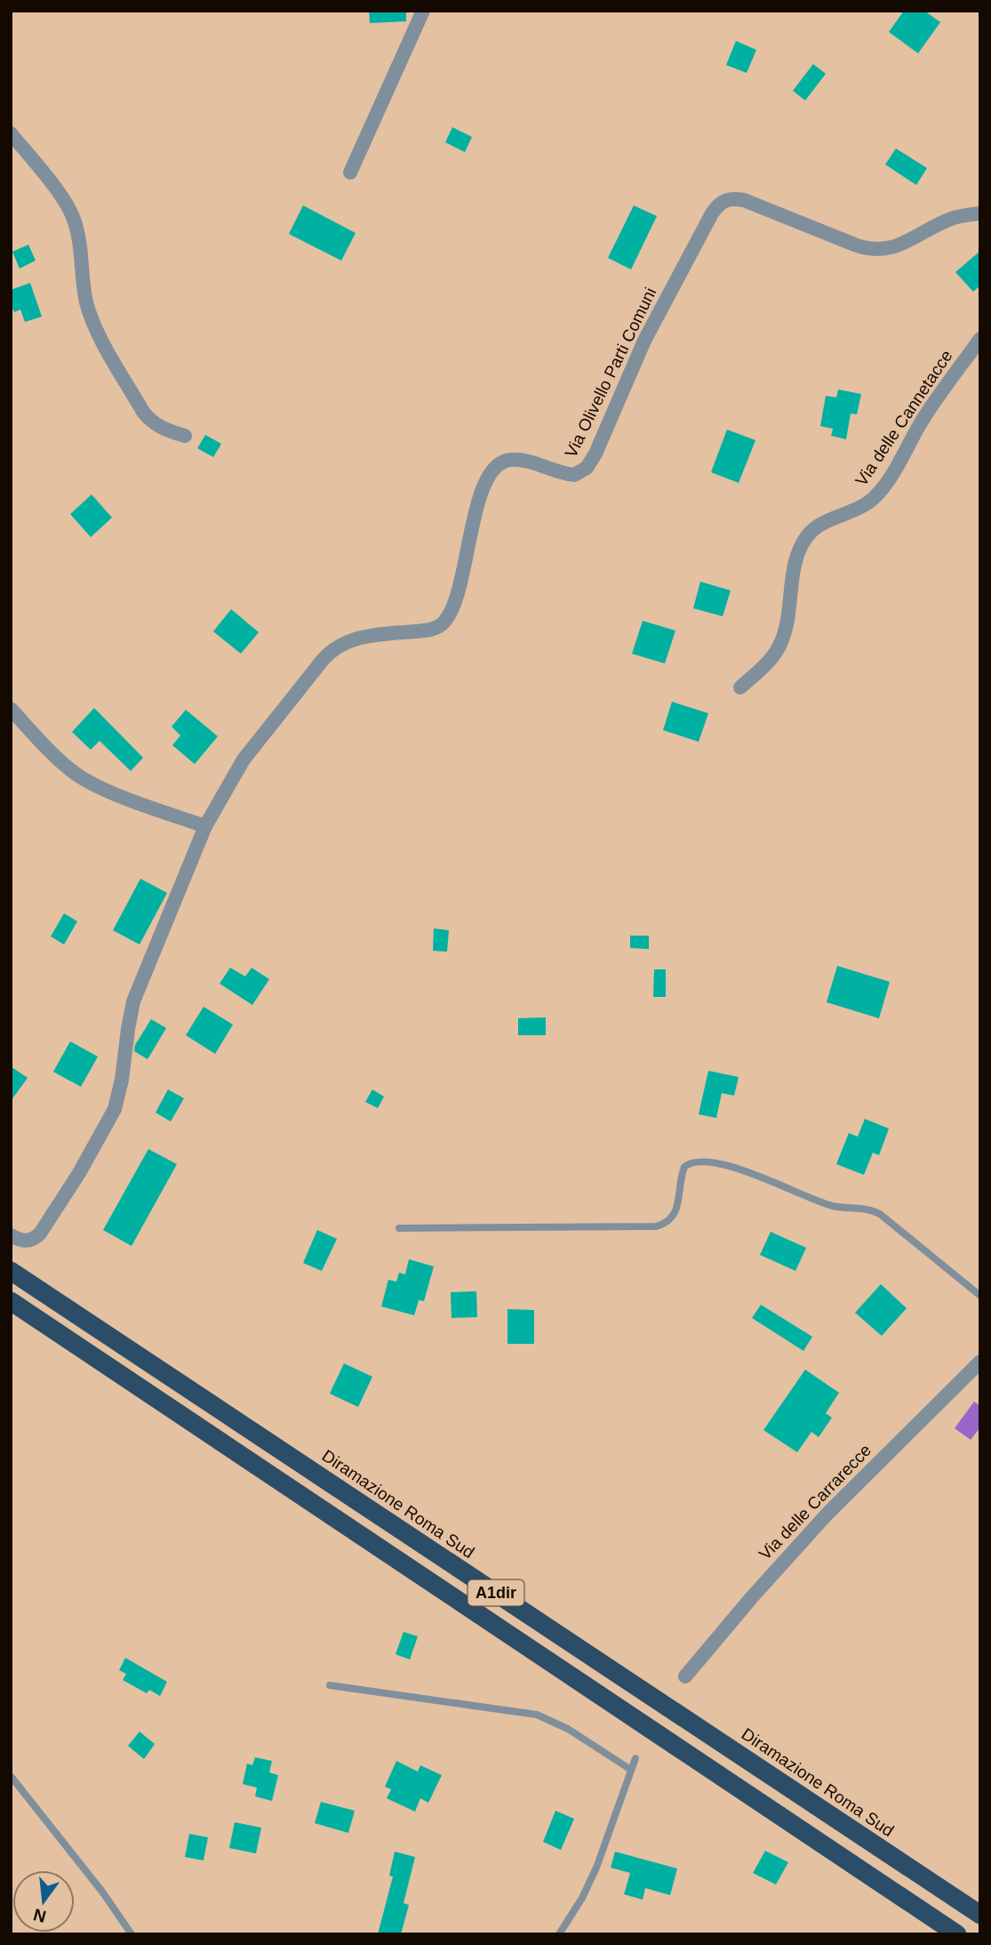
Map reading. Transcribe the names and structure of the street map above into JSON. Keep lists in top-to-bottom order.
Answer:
{
  "streets": {
    "highway": ["Diramazione Roma Sud", "A1dir"],
    "street": ["Via Olivello Parti Comuni", "Via delle Cannetacce", "Via delle Carrarecce"]
  },
  "north": "bottom"
}
